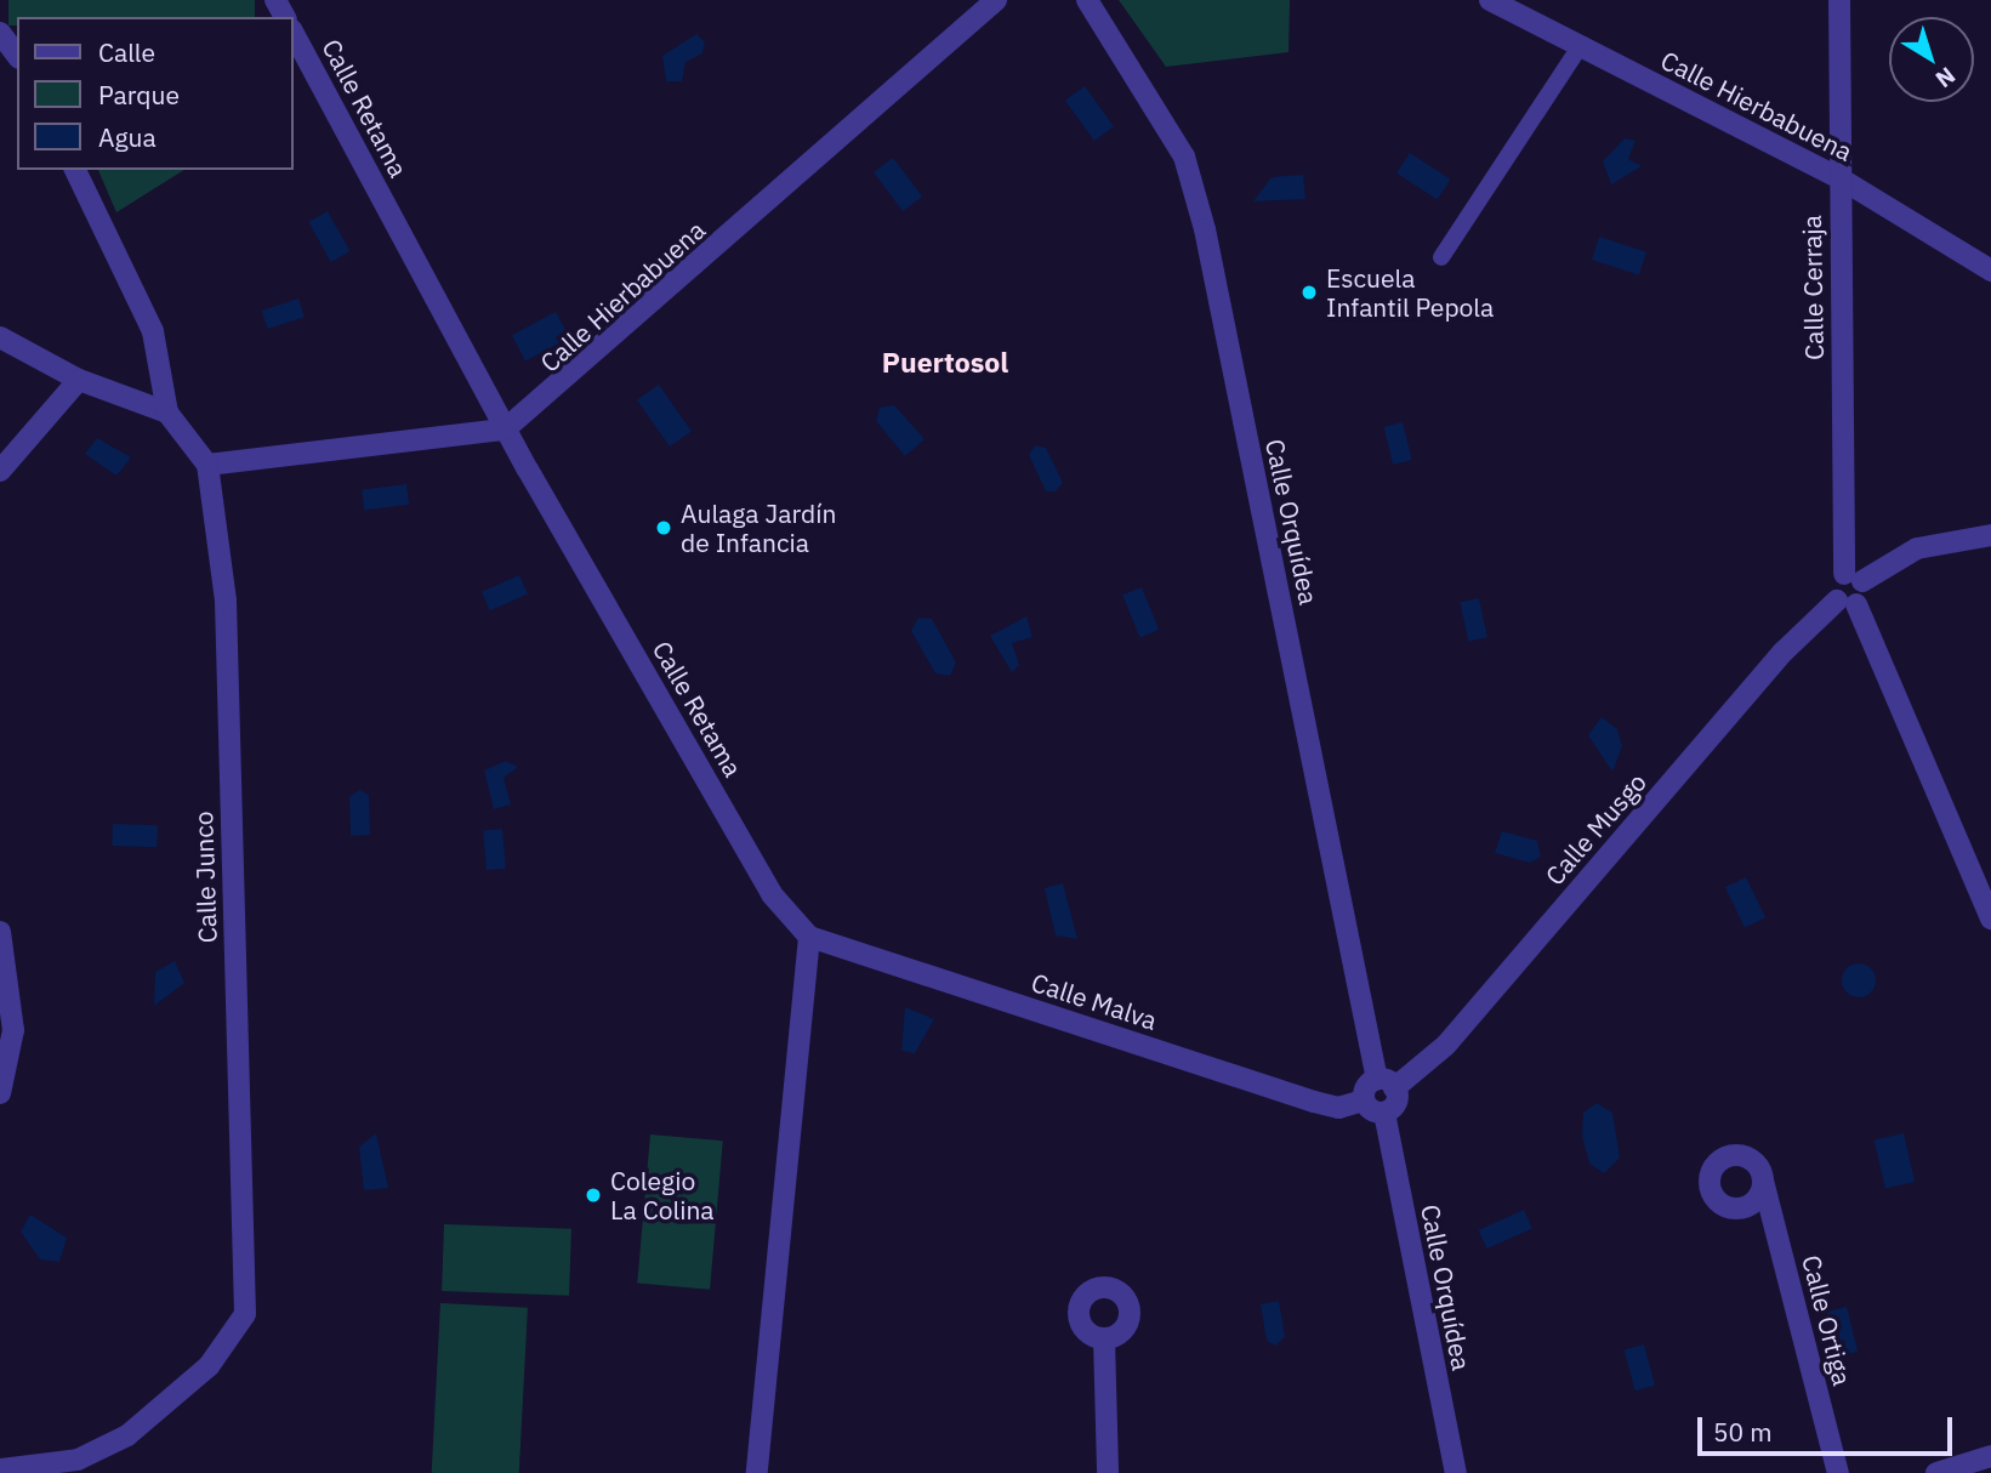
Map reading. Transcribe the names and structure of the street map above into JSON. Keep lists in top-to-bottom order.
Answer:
{
  "streets": {
    "street": [
      "Calle Hierbabuena",
      "Calle Retama",
      "Calle Cerraja",
      "Calle Orquídea",
      "Calle Musgo",
      "Calle Junco",
      "Calle Malva",
      "Calle Ortiga"
    ]
  },
  "crossings": [
    ["Calle Hierbabuena", "Calle Retama"],
    ["Calle Hierbabuena", "Calle Cerraja"],
    ["Calle Retama", "Calle Malva"],
    ["Calle Orquídea", "Calle Musgo"]
  ],
  "districts": ["Puertosol"],
  "places": ["Escuela Infantil Pepola", "Aulaga Jardín de Infancia", "Colegio La Colina"],
  "legend": ["Calle", "Parque", "Agua"],
  "scale_bar": "50 m",
  "north": "bottom right"
}
